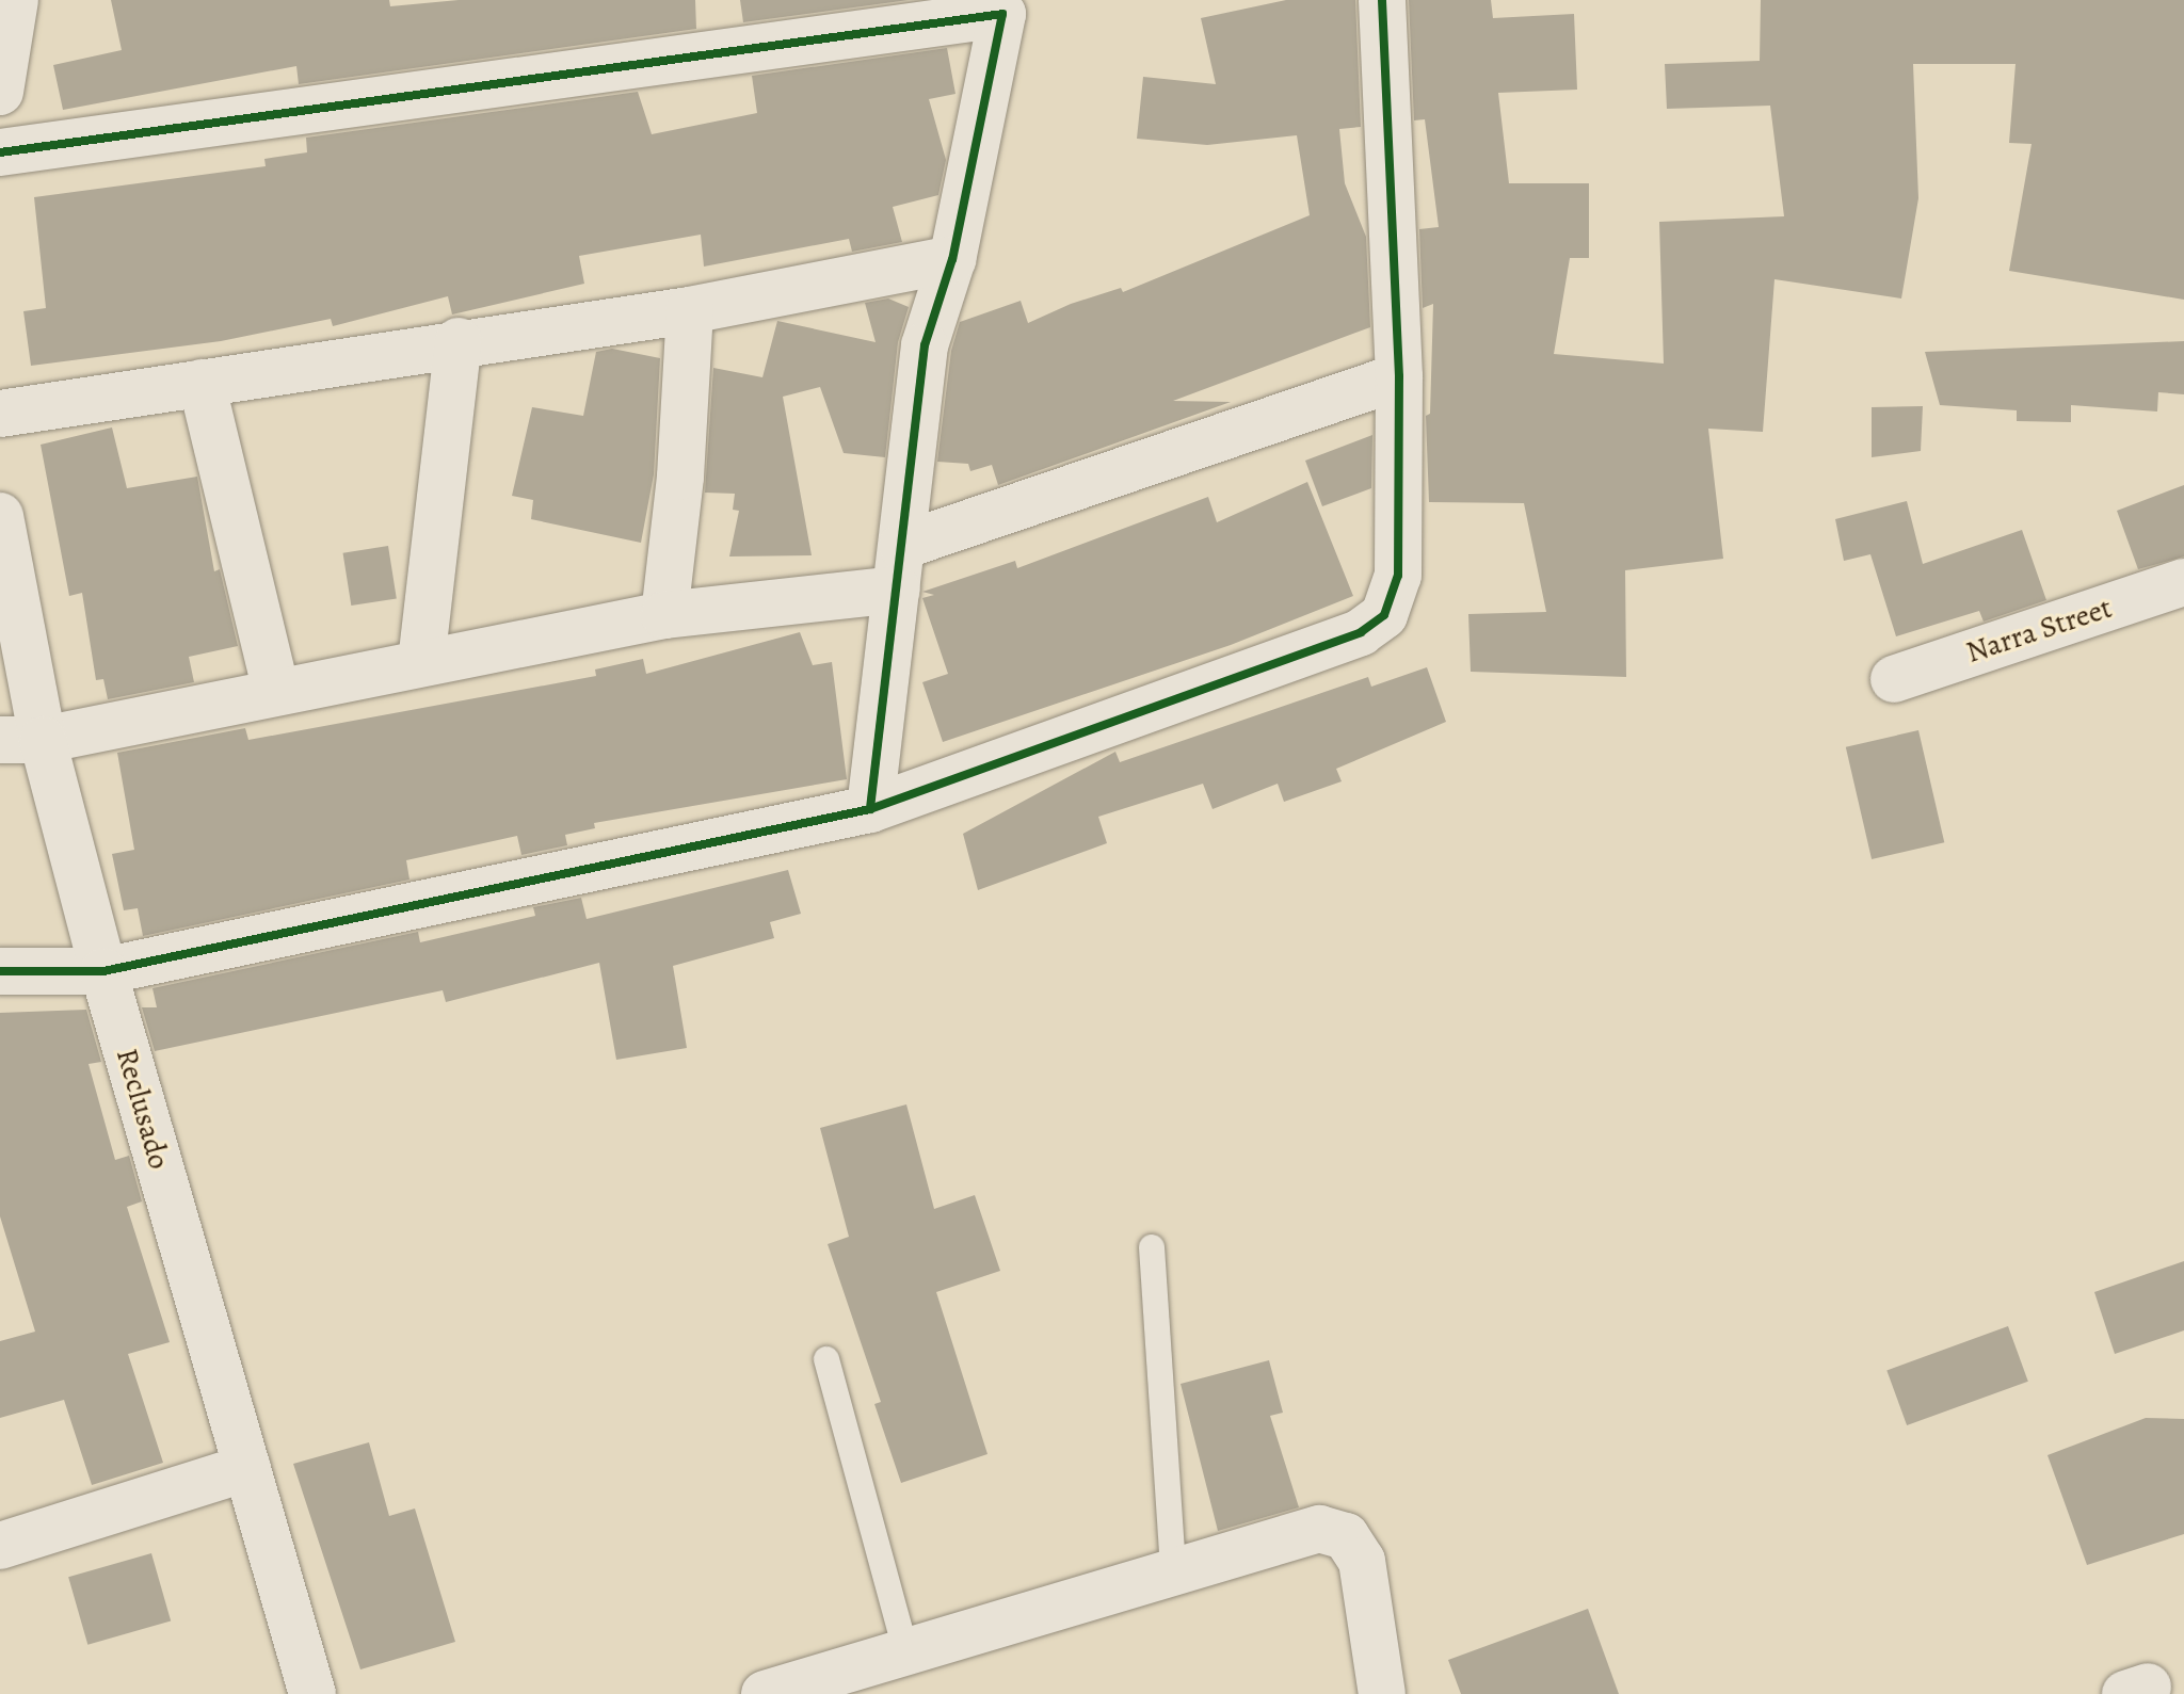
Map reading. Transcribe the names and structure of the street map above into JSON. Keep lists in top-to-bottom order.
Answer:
{
  "streets": {
    "street": ["Narra Street", "Reclusado"]
  }
}
